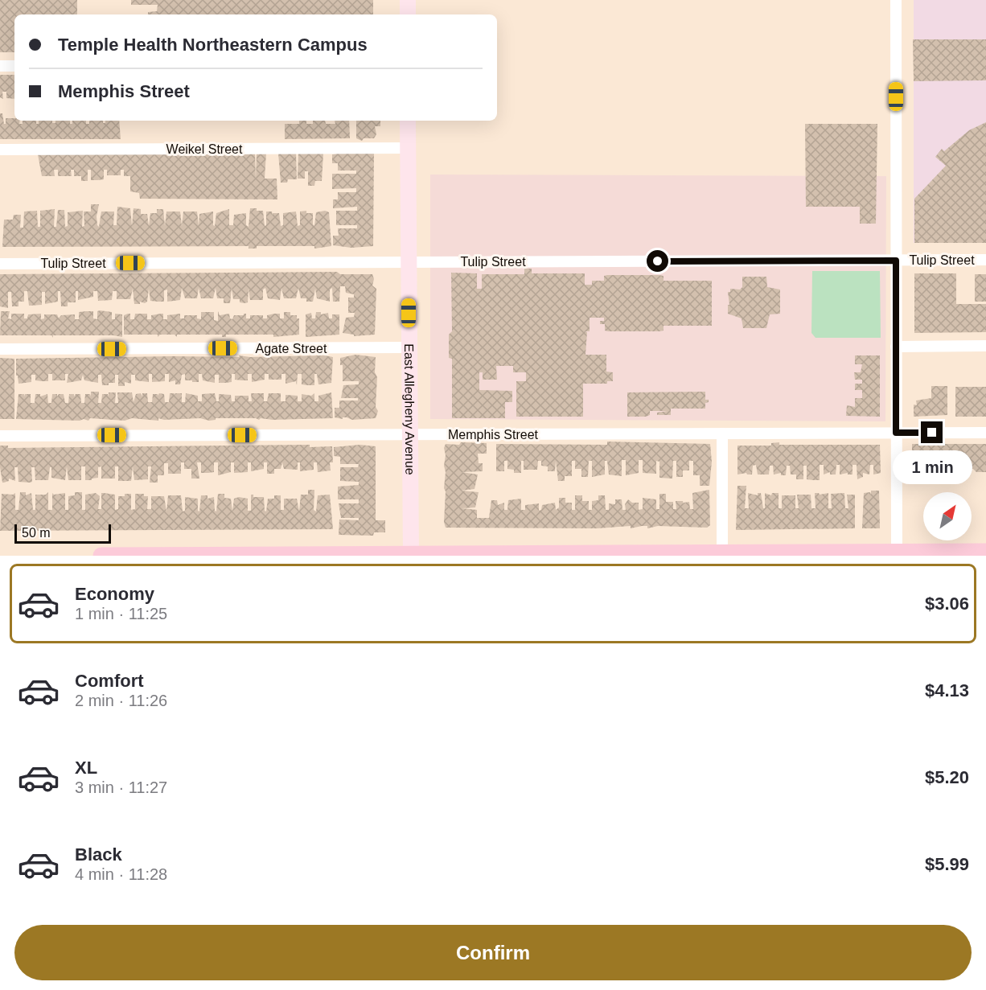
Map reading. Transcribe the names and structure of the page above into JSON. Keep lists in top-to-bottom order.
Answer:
{
  "streets": {
    "main road": ["East Allegheny Avenue"],
    "street": [
      "Weikel Street",
      "Tulip Street",
      "Agate Street",
      "Memphis Street"
    ]
  },
  "crossings": [
    ["Weikel Street", "East Allegheny Avenue"],
    ["Tulip Street", "East Allegheny Avenue"],
    ["Agate Street", "East Allegheny Avenue"],
    ["East Allegheny Avenue", "Memphis Street"]
  ],
  "scale_bar": "50 m",
  "north": "top right",
  "page": {
    "banner": ["Temple Health Northeastern Campus", "Memphis Street"],
    "bubble": "1 min",
    "scale": "50 m",
    "list": [
      {
        "name": "Economy",
        "note": "1 min · 11:25",
        "value": "$3.06"
      },
      {
        "name": "Comfort",
        "note": "2 min · 11:26",
        "value": "$4.13"
      },
      {
        "name": "XL",
        "note": "3 min · 11:27",
        "value": "$5.20"
      },
      {
        "name": "Black",
        "note": "4 min · 11:28",
        "value": "$5.99"
      }
    ],
    "buttons": "Confirm"
  }
}
